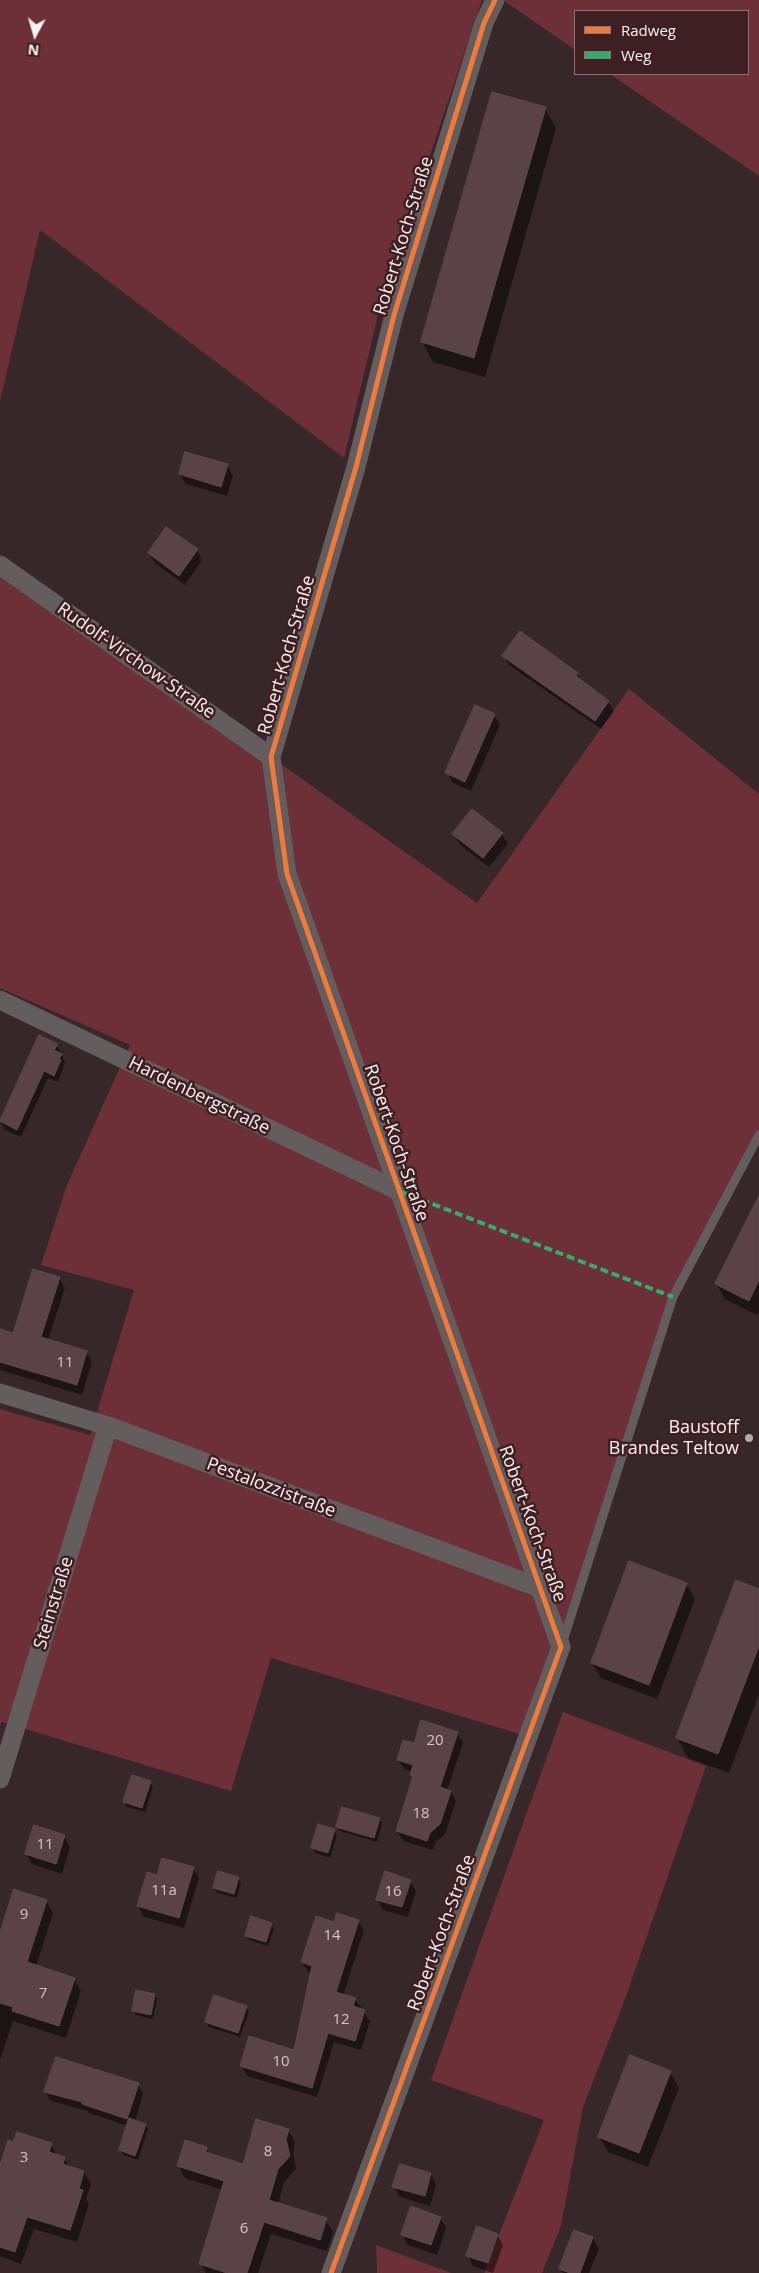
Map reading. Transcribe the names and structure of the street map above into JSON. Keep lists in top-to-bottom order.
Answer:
{
  "streets": {
    "street": [
      "Robert-Koch-Straße",
      "Rudolf-Virchow-Straße",
      "Hardenbergstraße",
      "Pestalozzistraße",
      "Steinstraße"
    ]
  },
  "crossings": [
    ["Robert-Koch-Straße", "Rudolf-Virchow-Straße"],
    ["Robert-Koch-Straße", "Hardenbergstraße"],
    ["Robert-Koch-Straße", "Pestalozzistraße"],
    ["Pestalozzistraße", "Steinstraße"]
  ],
  "places": ["Baustoff Brandes Teltow"],
  "house_numbers": [
    "11",
    "20",
    "18",
    "11",
    "11a",
    "16",
    "9",
    "14",
    "7",
    "12",
    "10",
    "8",
    "3",
    "6"
  ],
  "legend": ["Radweg", "Weg"],
  "north": "bottom"
}
